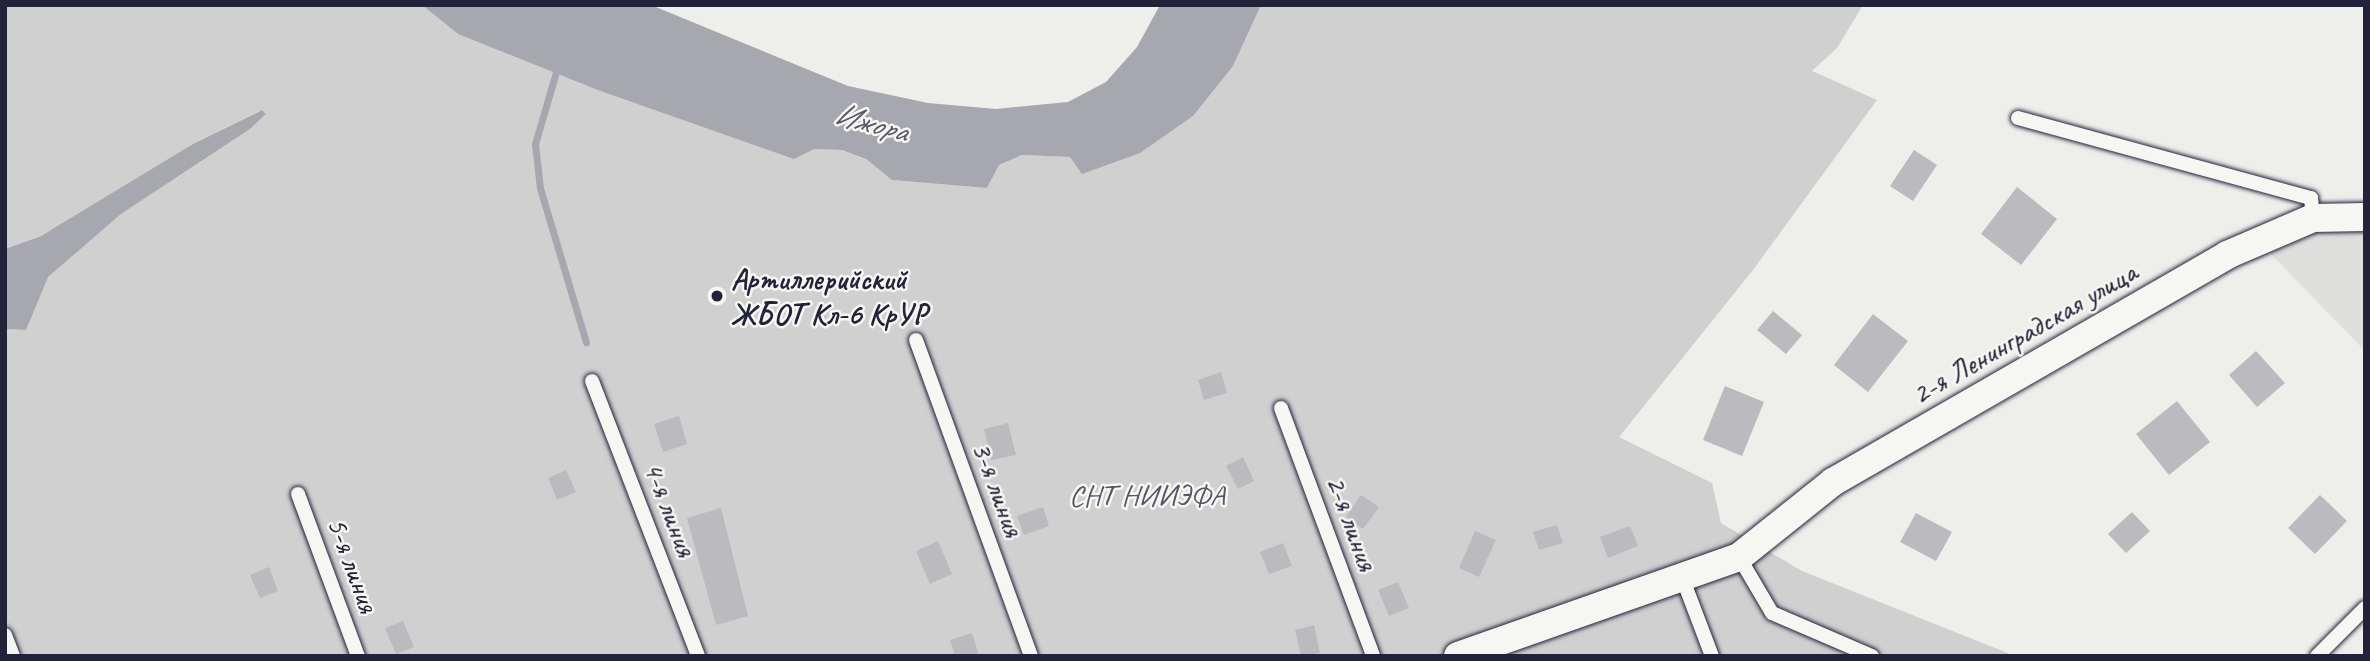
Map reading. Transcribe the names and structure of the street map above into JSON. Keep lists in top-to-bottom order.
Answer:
{
  "streets": {
    "street": ["2-я Ленинградская улица"],
    "lane": [
      "3-я линия",
      "4-я линия",
      "2-я линия",
      "5-я линия"
    ]
  },
  "water": ["Ижора"],
  "parks": ["СНТ НИИЭФА"],
  "places": ["Артиллерийский ЖБОТ Кл-6 КрУР"]
}
